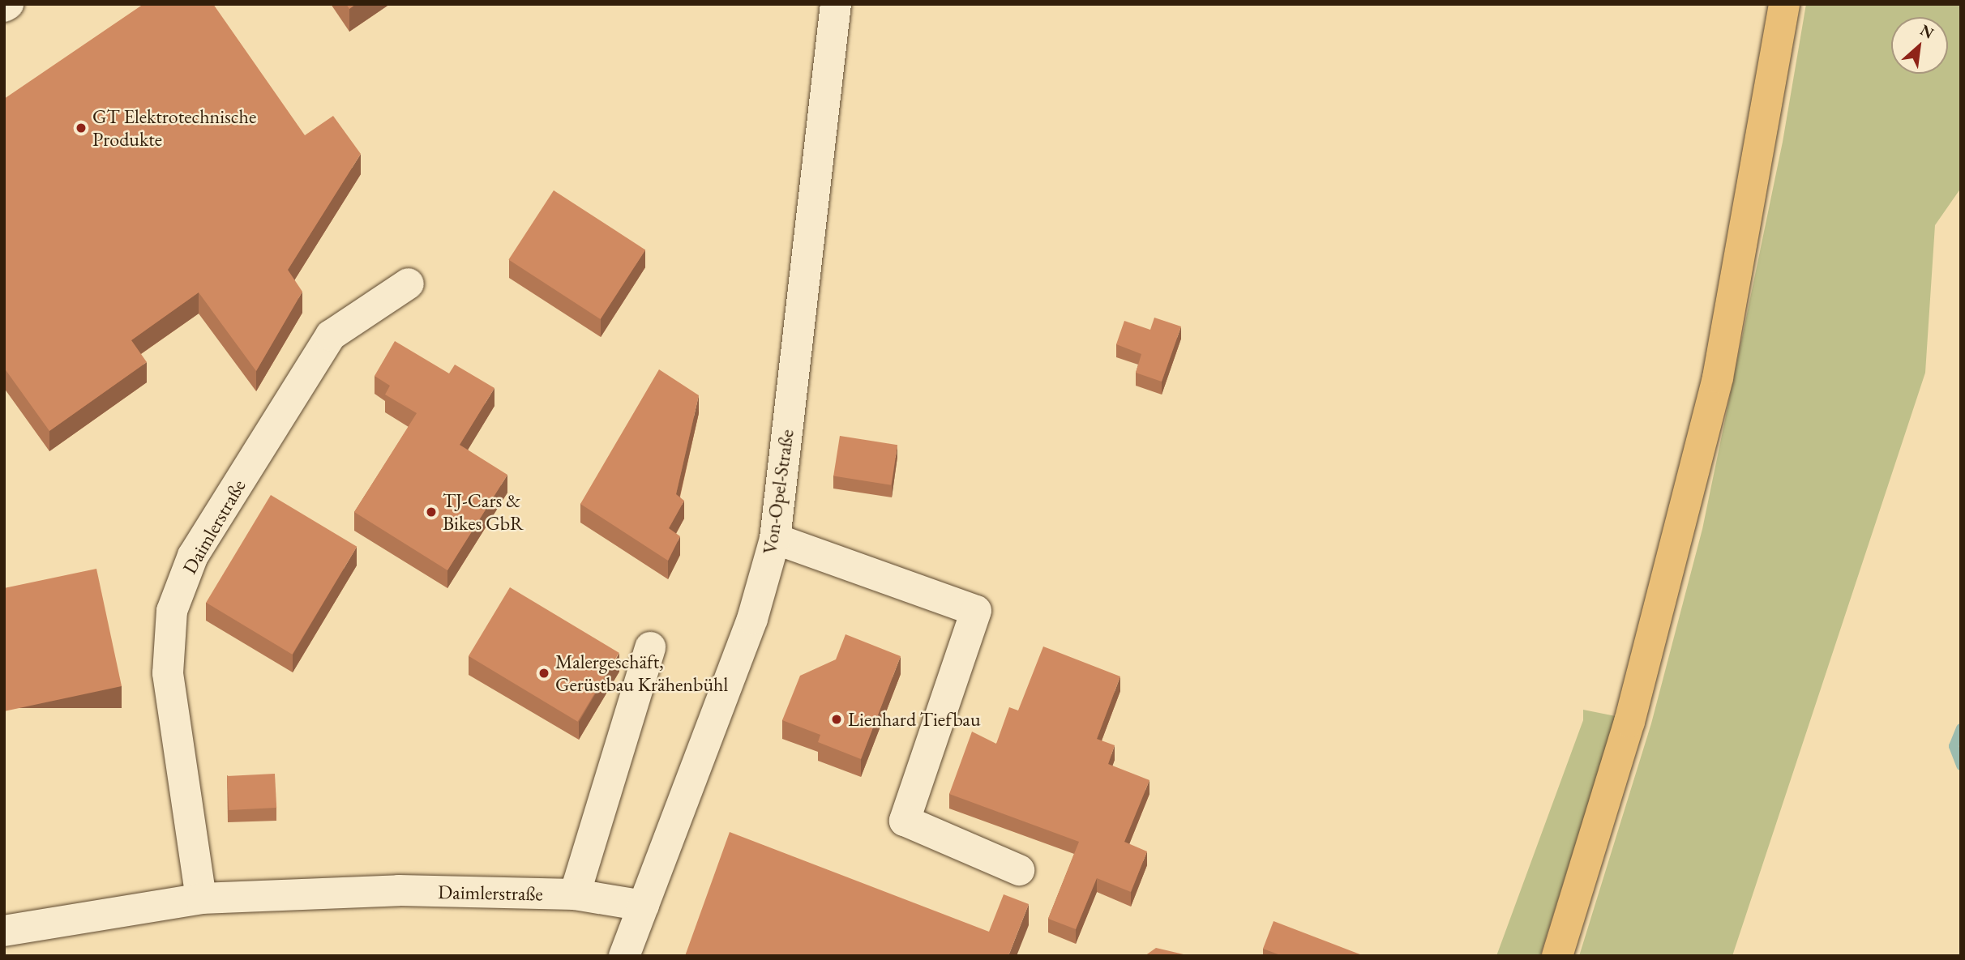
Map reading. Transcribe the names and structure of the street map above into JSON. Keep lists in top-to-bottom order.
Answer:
{
  "streets": {
    "street": ["Von-Opel-Straße", "Daimlerstraße"]
  },
  "crossings": [
    ["Von-Opel-Straße", "Daimlerstraße"]
  ],
  "places": [
    "GT Elektrotechnische Produkte",
    "TJ-Cars & Bikes GbR",
    "Malergeschäft, Gerüstbau Krähenbühl",
    "Lienhard Tiefbau"
  ],
  "north": "top right"
}
